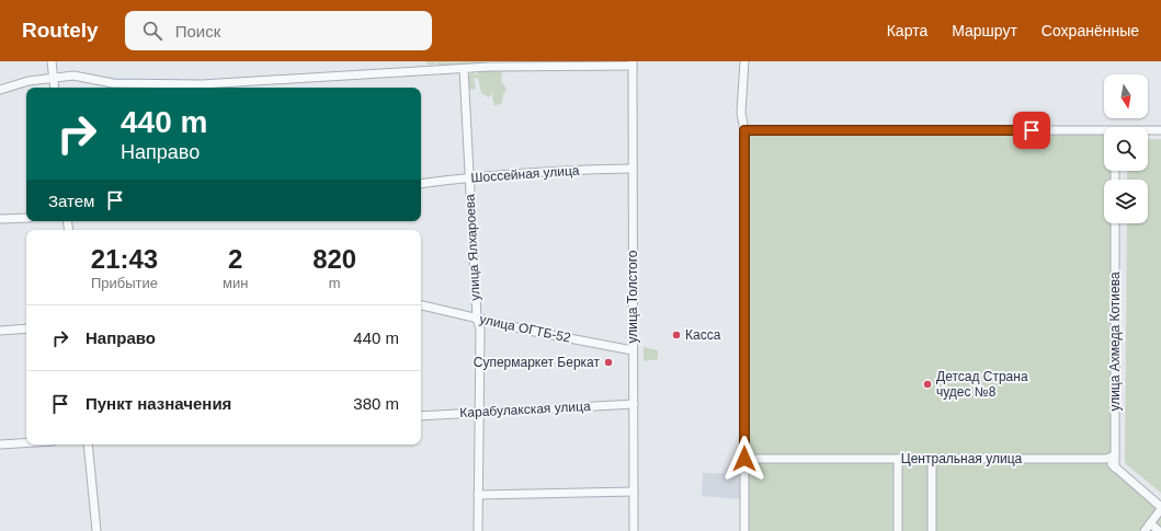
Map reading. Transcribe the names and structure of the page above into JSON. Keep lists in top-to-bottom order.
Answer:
{
  "streets": {
    "street": [
      "Шоссейная улица",
      "улица Ялхароева",
      "улица Толстого",
      "улица ОГТБ-52",
      "улица Ахмеда Котиева",
      "Карабулакская улица",
      "Центральная улица"
    ]
  },
  "crossings": [
    ["Шоссейная улица", "улица Ялхароева"],
    ["Шоссейная улица", "улица Толстого"],
    ["улица Ялхароева", "улица ОГТБ-52"],
    ["улица Ялхароева", "Карабулакская улица"],
    ["улица Толстого", "улица ОГТБ-52"],
    ["улица Толстого", "Карабулакская улица"],
    ["улица Ахмеда Котиева", "Центральная улица"]
  ],
  "places": ["Касса", "Супермаркет Беркат", "Детсад Страна чудес №8"],
  "north": "bottom",
  "page": {
    "header": "Routely",
    "search": "Поиск",
    "nav": ["Карта", "Маршрут", "Сохранённые"],
    "turn": ["440 m", "Направо"],
    "then": "Затем",
    "eta": [
      "21:43",
      "Прибытие",
      "2",
      "мин",
      "820",
      "m"
    ],
    "list": [
      {
        "name": "Направо",
        "value": "440 m"
      },
      {
        "name": "Пункт назначения",
        "value": "380 m"
      }
    ]
  }
}
